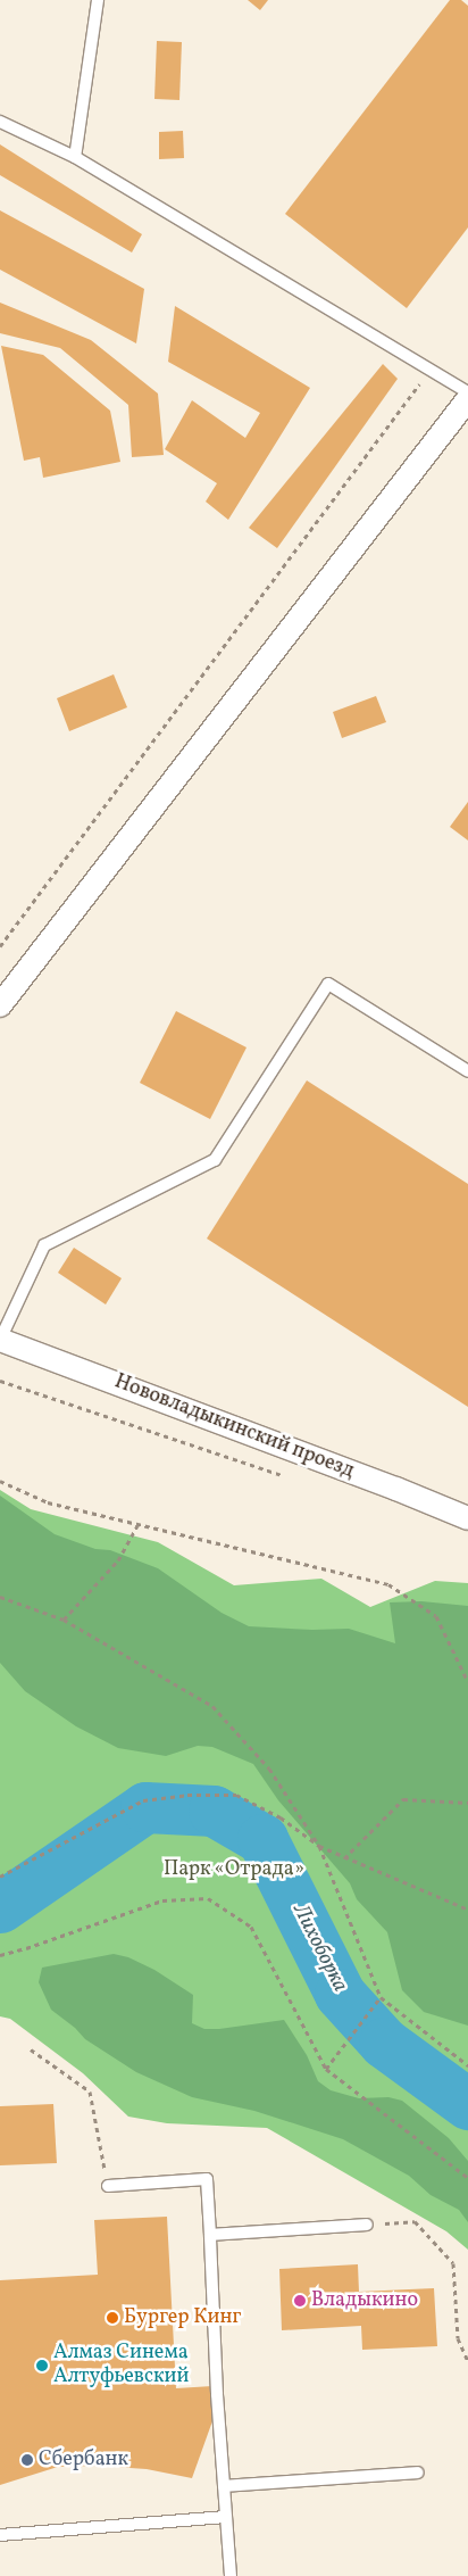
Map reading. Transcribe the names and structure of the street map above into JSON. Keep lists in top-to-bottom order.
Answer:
{
  "streets": {
    "street": ["Нововладыкинский проезд"]
  },
  "water": ["Лихоборка"],
  "parks": ["Парк «Отрада»"],
  "places": [
    "Владыкино",
    "Бургер Кинг",
    "Алмаз Синема Алтуфьевский",
    "Сбербанк"
  ]
}
